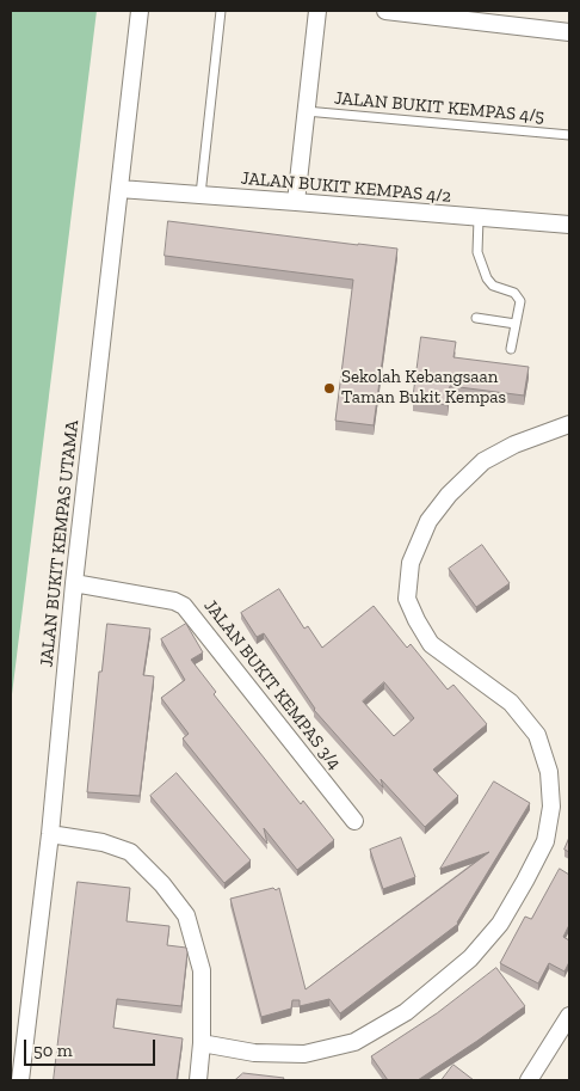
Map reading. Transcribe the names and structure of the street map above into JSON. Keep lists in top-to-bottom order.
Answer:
{
  "streets": {
    "street": ["JALAN BUKIT KEMPAS 4/2", "JALAN BUKIT KEMPAS UTAMA", "JALAN BUKIT KEMPAS 3/4"],
    "lane": ["JALAN BUKIT KEMPAS 4/5"]
  },
  "crossings": [
    ["JALAN BUKIT KEMPAS 4/2", "JALAN BUKIT KEMPAS UTAMA"],
    ["JALAN BUKIT KEMPAS UTAMA", "JALAN BUKIT KEMPAS 3/4"]
  ],
  "places": ["Sekolah Kebangsaan Taman Bukit Kempas"],
  "scale_bar": "50 m"
}
